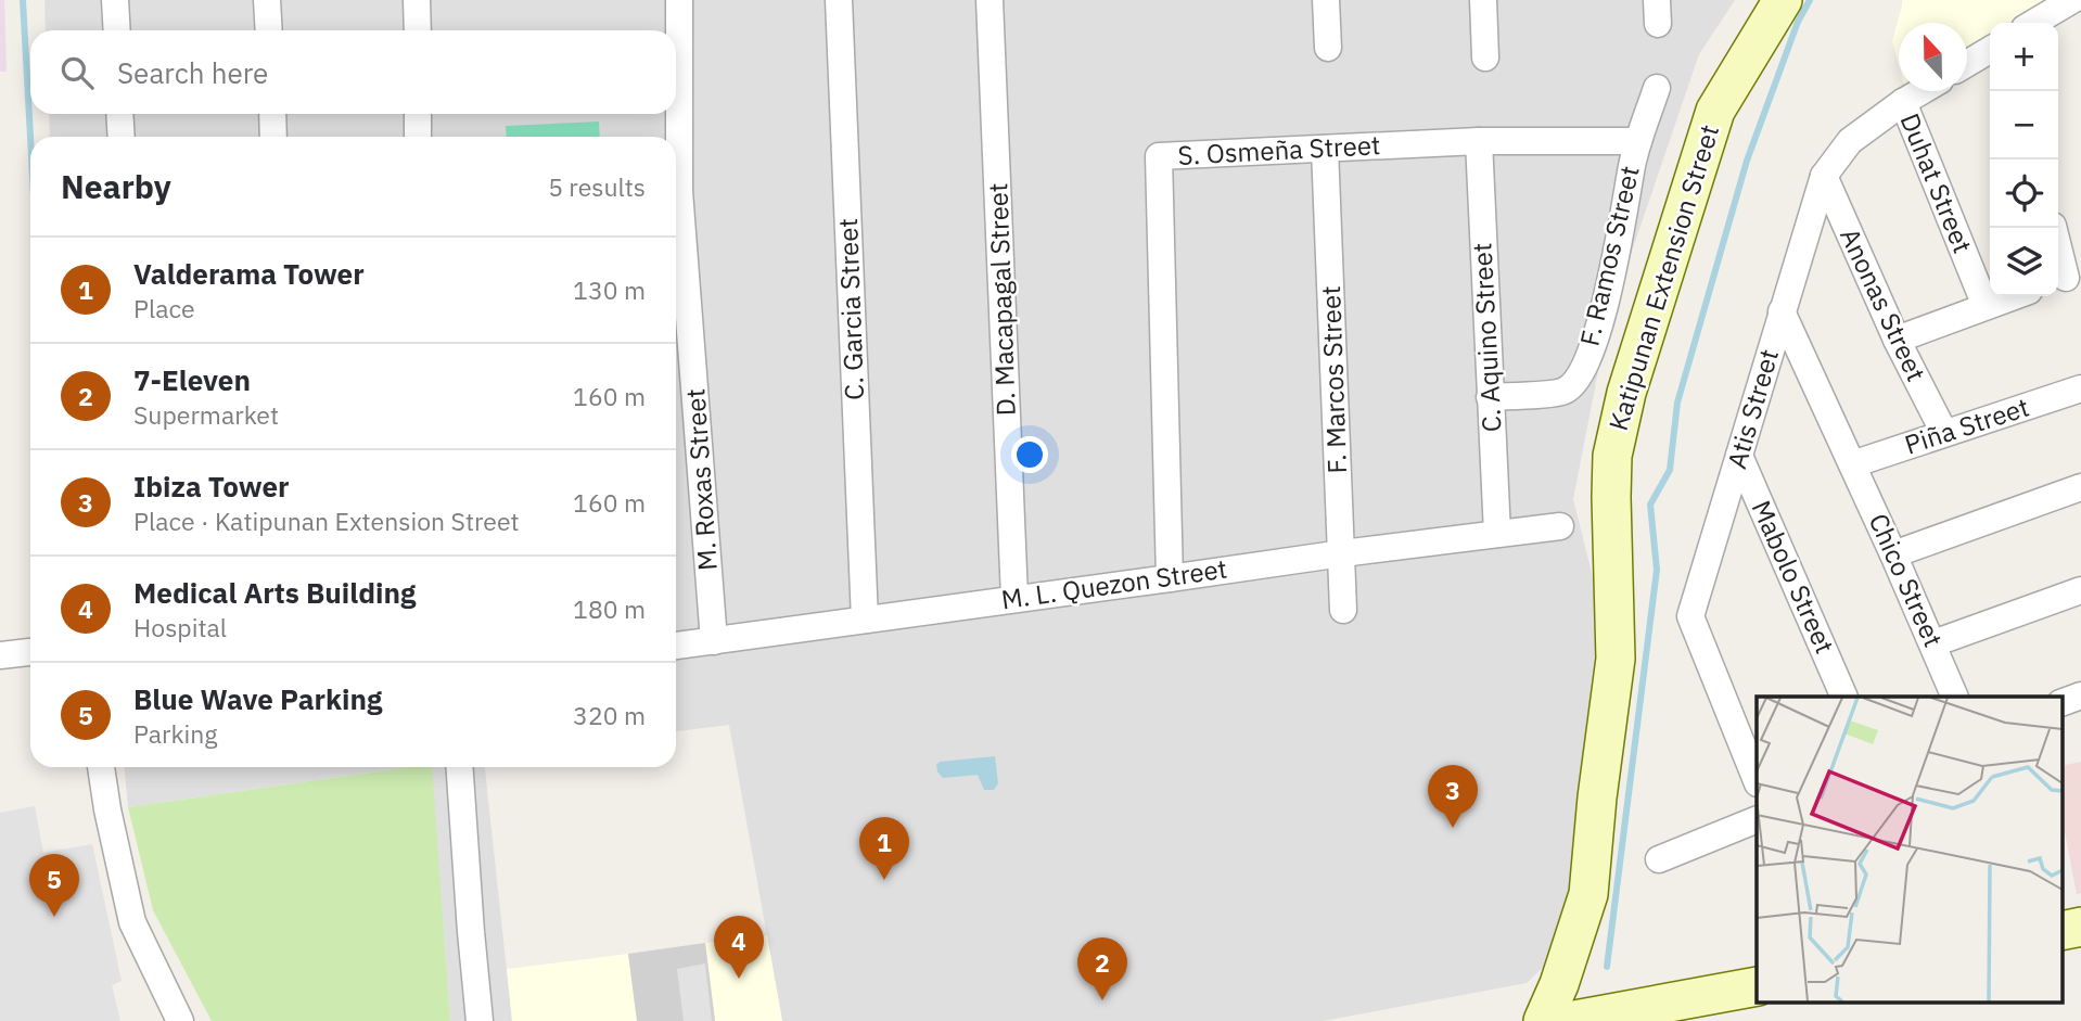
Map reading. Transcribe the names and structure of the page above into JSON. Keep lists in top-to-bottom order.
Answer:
{
  "streets": {
    "street": [
      "S. Osmeña Street",
      "Duhat Street",
      "F. Ramos Street",
      "Katipunan Extension Street",
      "D. Macapagal Street",
      "Anonas Street",
      "C. Garcia Street",
      "C. Aquino Street",
      "F. Marcos Street",
      "Atis Street",
      "Piña Street",
      "M. Roxas Street",
      "Mabolo Street",
      "Chico Street",
      "M. L. Quezon Street"
    ]
  },
  "crossings": [
    ["S. Osmeña Street", "F. Ramos Street"],
    ["S. Osmeña Street", "C. Aquino Street"],
    ["S. Osmeña Street", "F. Marcos Street"],
    ["S. Osmeña Street", "M. L. Quezon Street"],
    ["Duhat Street", "Atis Street"],
    ["F. Ramos Street", "C. Aquino Street"],
    ["D. Macapagal Street", "M. L. Quezon Street"],
    ["Anonas Street", "Atis Street"],
    ["Anonas Street", "Piña Street"],
    ["C. Garcia Street", "M. L. Quezon Street"],
    ["C. Aquino Street", "M. L. Quezon Street"],
    ["F. Marcos Street", "M. L. Quezon Street"],
    ["Atis Street", "Mabolo Street"],
    ["Atis Street", "Chico Street"],
    ["Piña Street", "Chico Street"],
    ["M. Roxas Street", "M. L. Quezon Street"]
  ],
  "north": "top",
  "page": {
    "map_buttons": ["+", "−"],
    "search": "Search here",
    "heading": ["Nearby", "5 results"],
    "list": [
      {
        "mark": "1",
        "name": "Valderama Tower",
        "note": "Place",
        "value": "130 m"
      },
      {
        "mark": "2",
        "name": "7-Eleven",
        "note": "Supermarket",
        "value": "160 m"
      },
      {
        "mark": "3",
        "name": "Ibiza Tower",
        "note": "Place · Katipunan Extension Street",
        "value": "160 m"
      },
      {
        "mark": "4",
        "name": "Medical Arts Building",
        "note": "Hospital",
        "value": "180 m"
      },
      {
        "mark": "5",
        "name": "Blue Wave Parking",
        "note": "Parking",
        "value": "320 m"
      }
    ],
    "pins": [
      "3",
      "1",
      "5",
      "4",
      "2"
    ]
  }
}
